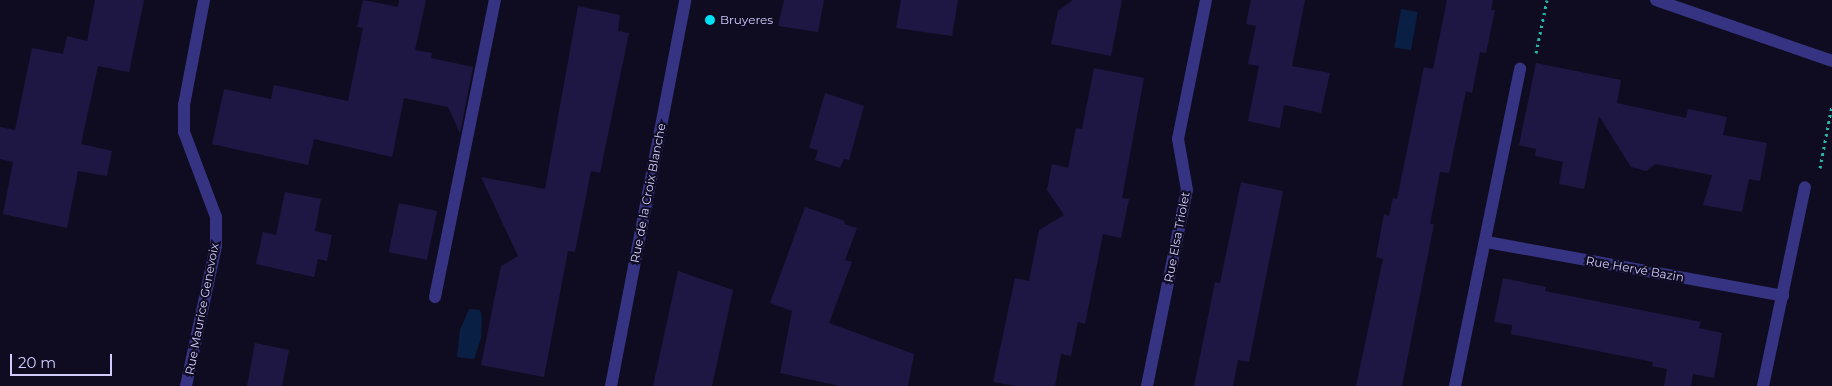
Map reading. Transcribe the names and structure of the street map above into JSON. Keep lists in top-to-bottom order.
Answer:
{
  "streets": {
    "street": [
      "Rue de la Croix Blanche",
      "Rue Elsa Triolet",
      "Rue Hervé Bazin",
      "Rue Maurice Genevoix"
    ]
  },
  "places": ["Bruyeres"],
  "scale_bar": "20 m"
}
